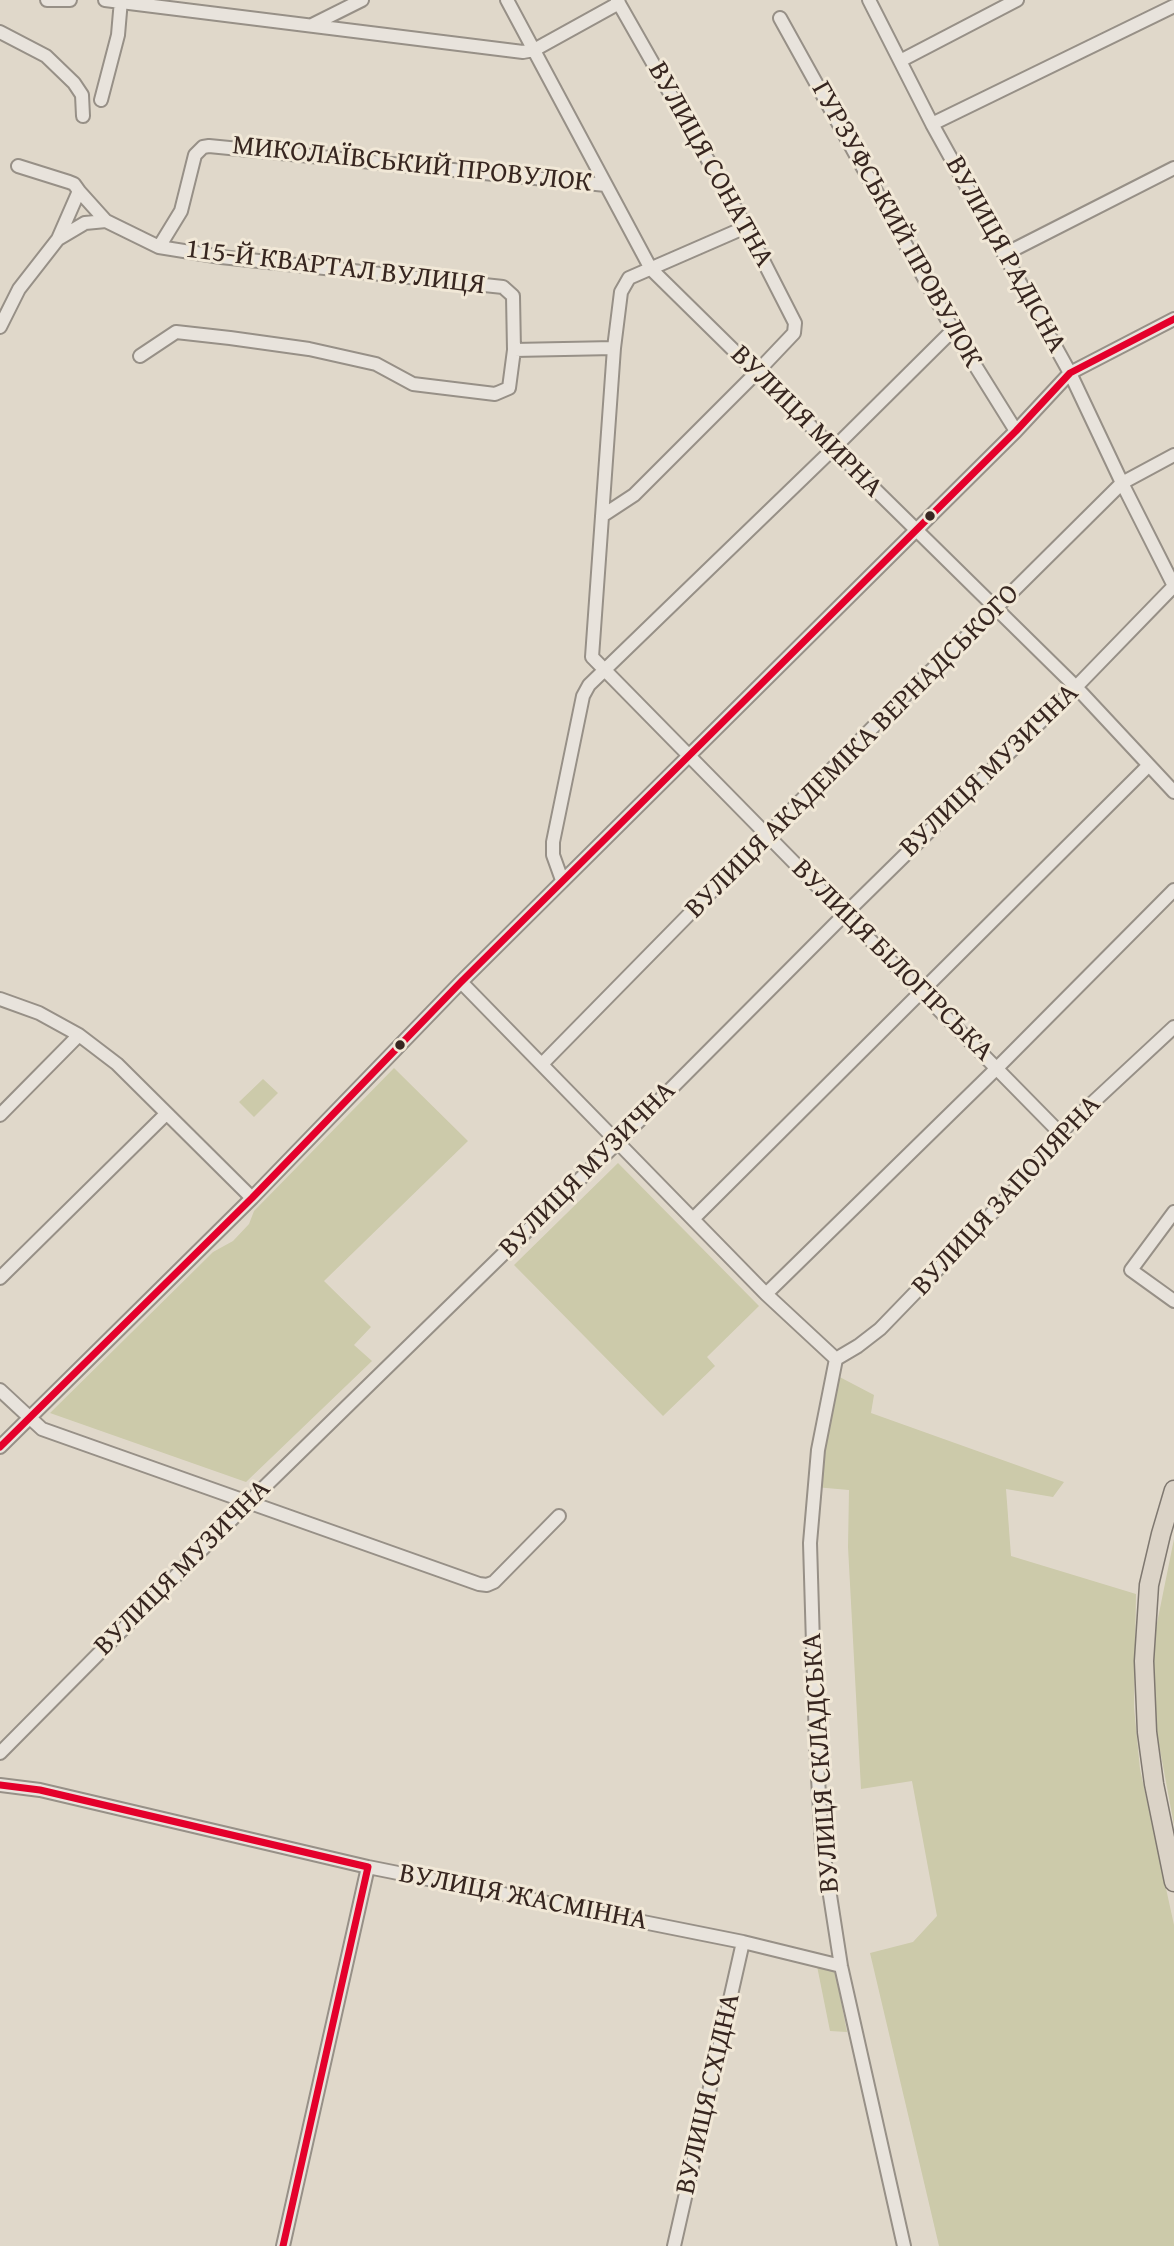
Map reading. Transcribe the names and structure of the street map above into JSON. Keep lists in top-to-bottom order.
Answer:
{
  "streets": {
    "street": [
      "МИКОЛАЇВСЬКИЙ ПРОВУЛОК",
      "ВУЛИЦЯ СОНАТНА",
      "ГУРЗУФСЬКИЙ ПРОВУЛОК",
      "ВУЛИЦЯ РАДІСНА",
      "115-Й КВАРТАЛ ВУЛИЦЯ",
      "ВУЛИЦЯ МИРНА",
      "ВУЛИЦЯ АКАДЕМІКА ВЕРНАДСЬКОГО",
      "ВУЛИЦЯ МУЗИЧНА",
      "ВУЛИЦЯ БІЛОГІРСЬКА",
      "ВУЛИЦЯ ЗАПОЛЯРНА",
      "ВУЛИЦЯ СКЛАДСЬКА",
      "ВУЛИЦЯ ЖАСМІННА",
      "ВУЛИЦЯ СХІДНА"
    ]
  },
  "crossings": [
    ["МИКОЛАЇВСЬКИЙ ПРОВУЛОК", "115-Й КВАРТАЛ ВУЛИЦЯ"],
    ["МИКОЛАЇВСЬКИЙ ПРОВУЛОК", "ВУЛИЦЯ МИРНА"],
    ["ВУЛИЦЯ СОНАТНА", "ВУЛИЦЯ МИРНА"],
    ["ВУЛИЦЯ РАДІСНА", "ВУЛИЦЯ АКАДЕМІКА ВЕРНАДСЬКОГО"],
    ["ВУЛИЦЯ РАДІСНА", "ВУЛИЦЯ МУЗИЧНА"],
    ["ВУЛИЦЯ МИРНА", "ВУЛИЦЯ АКАДЕМІКА ВЕРНАДСЬКОГО"],
    ["ВУЛИЦЯ МИРНА", "ВУЛИЦЯ МУЗИЧНА"],
    ["ВУЛИЦЯ АКАДЕМІКА ВЕРНАДСЬКОГО", "ВУЛИЦЯ БІЛОГІРСЬКА"],
    ["ВУЛИЦЯ МУЗИЧНА", "ВУЛИЦЯ БІЛОГІРСЬКА"],
    ["ВУЛИЦЯ БІЛОГІРСЬКА", "ВУЛИЦЯ ЗАПОЛЯРНА"],
    ["ВУЛИЦЯ ЗАПОЛЯРНА", "ВУЛИЦЯ СКЛАДСЬКА"],
    ["ВУЛИЦЯ СКЛАДСЬКА", "ВУЛИЦЯ ЖАСМІННА"],
    ["ВУЛИЦЯ ЖАСМІННА", "ВУЛИЦЯ СХІДНА"]
  ]
}
